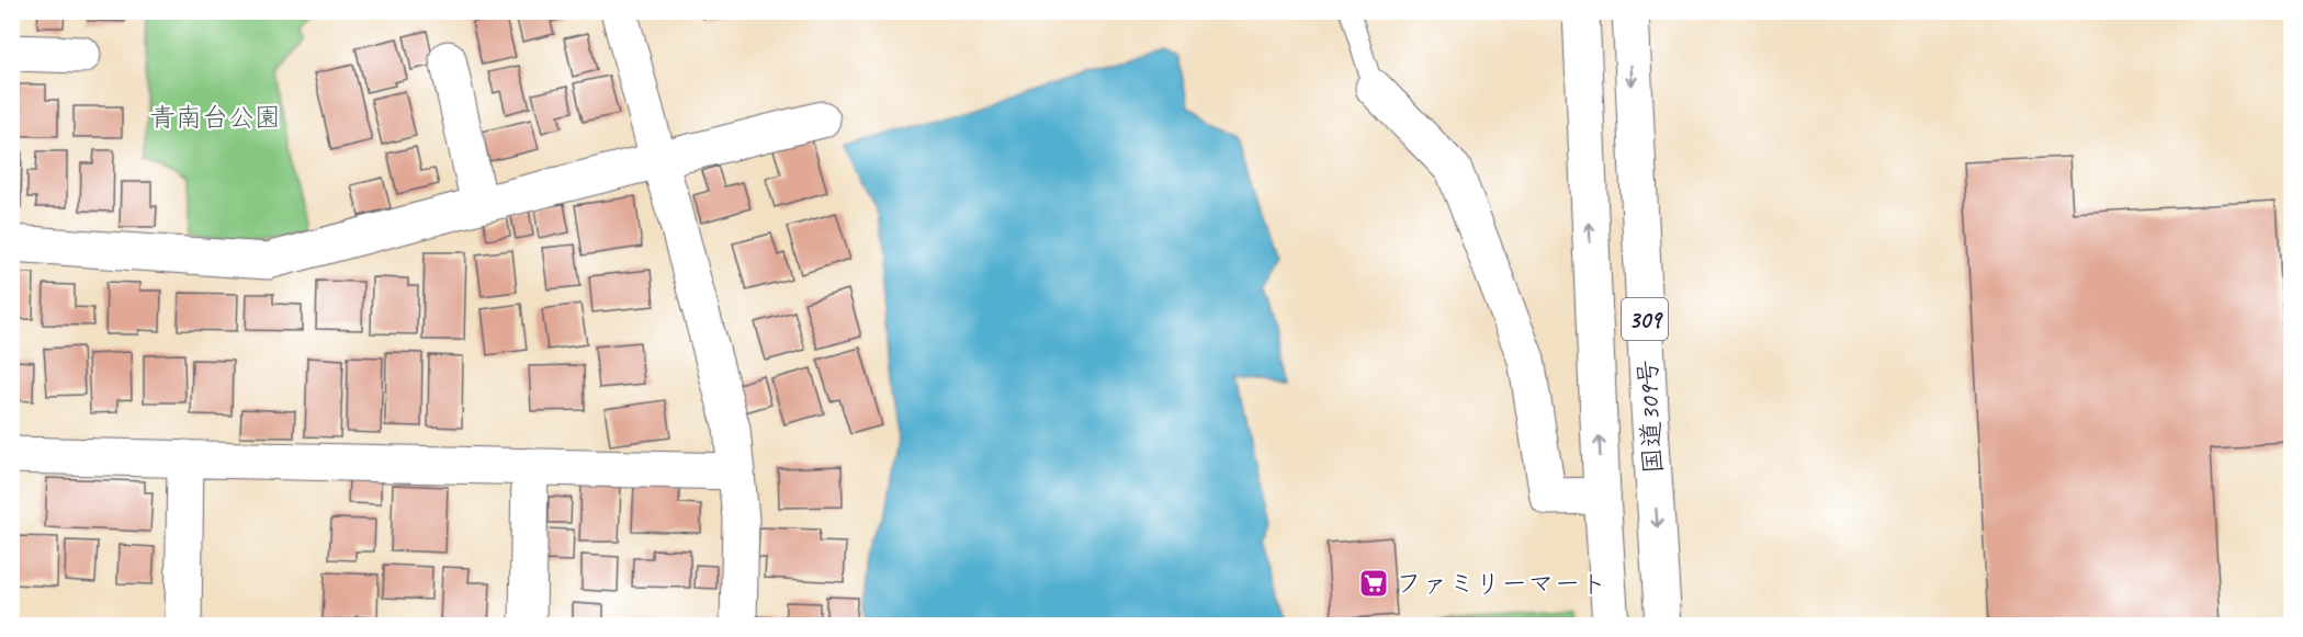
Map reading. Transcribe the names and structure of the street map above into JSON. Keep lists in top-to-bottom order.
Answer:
{
  "streets": {
    "main road": ["309", "国道309号"]
  },
  "parks": ["青南台公園"],
  "places": {
    "supermarket": ["ファミリーマート"]
  }
}
